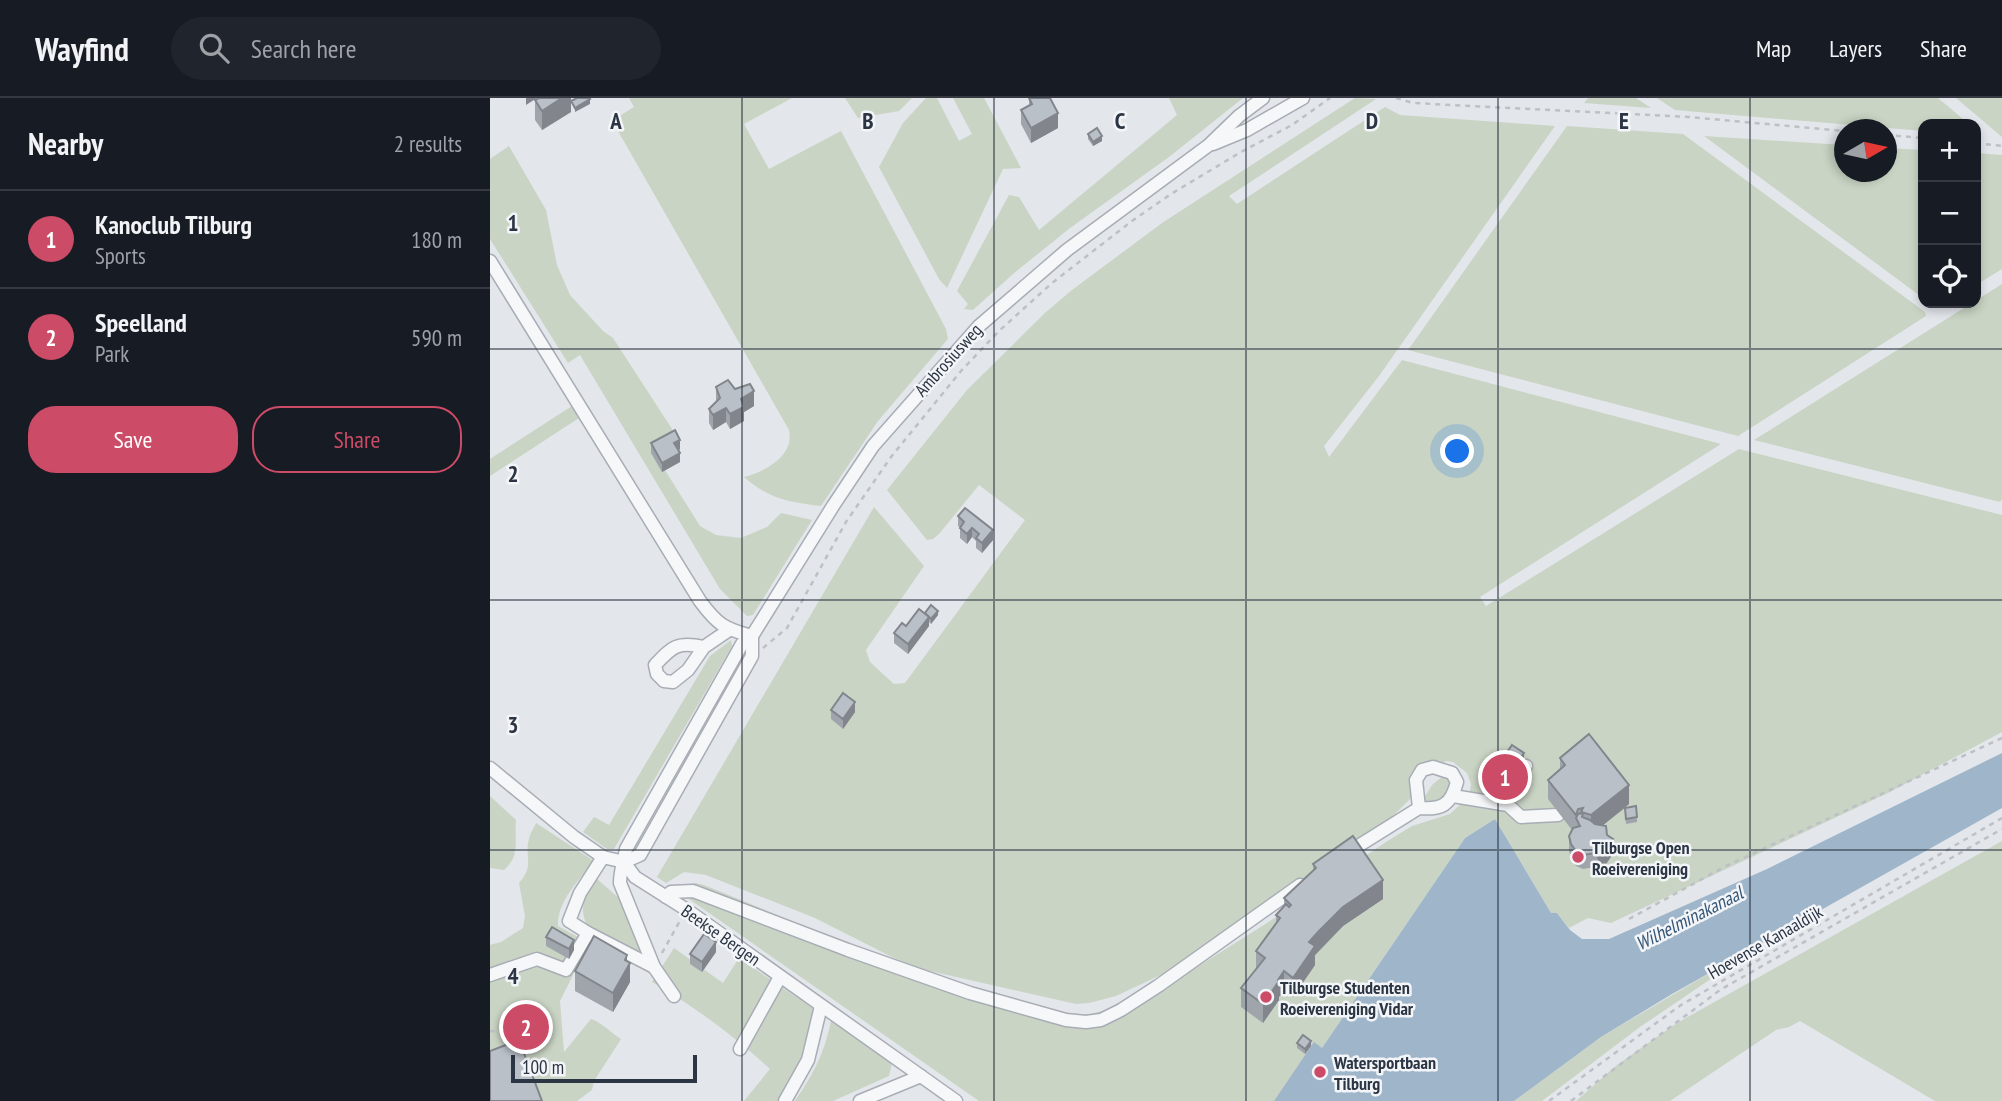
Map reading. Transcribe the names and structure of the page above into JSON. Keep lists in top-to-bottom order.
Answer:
{
  "streets": {
    "street": ["Ambrosiusweg", "Beekse Bergen"],
    "path": ["Hoevense Kanaaldijk"]
  },
  "crossings": [
    ["Ambrosiusweg", "Beekse Bergen"]
  ],
  "water": ["Wilhelminakanaal"],
  "places": ["Tilburgse Open Roeivereniging", "Tilburgse Studenten Roeivereniging Vidar", "Watersportbaan Tilburg"],
  "scale_bar": "100 m",
  "north": "right",
  "page": {
    "header": "Wayfind",
    "search": "Search here",
    "nav": ["Map", "Layers", "Share"],
    "heading": ["Nearby", "2 results"],
    "map_buttons": ["+", "−"],
    "list": [
      {
        "mark": "1",
        "name": "Kanoclub Tilburg",
        "note": "Sports",
        "value": "180 m"
      },
      {
        "mark": "2",
        "name": "Speelland",
        "note": "Park",
        "value": "590 m"
      }
    ],
    "buttons": ["Save", "Share"],
    "pins": ["1", "2"],
    "scale": "100 m"
  },
  "grid": {
    "columns": [
      "A",
      "B",
      "C",
      "D",
      "E"
    ],
    "rows": [
      "1",
      "2",
      "3",
      "4"
    ]
  }
}
